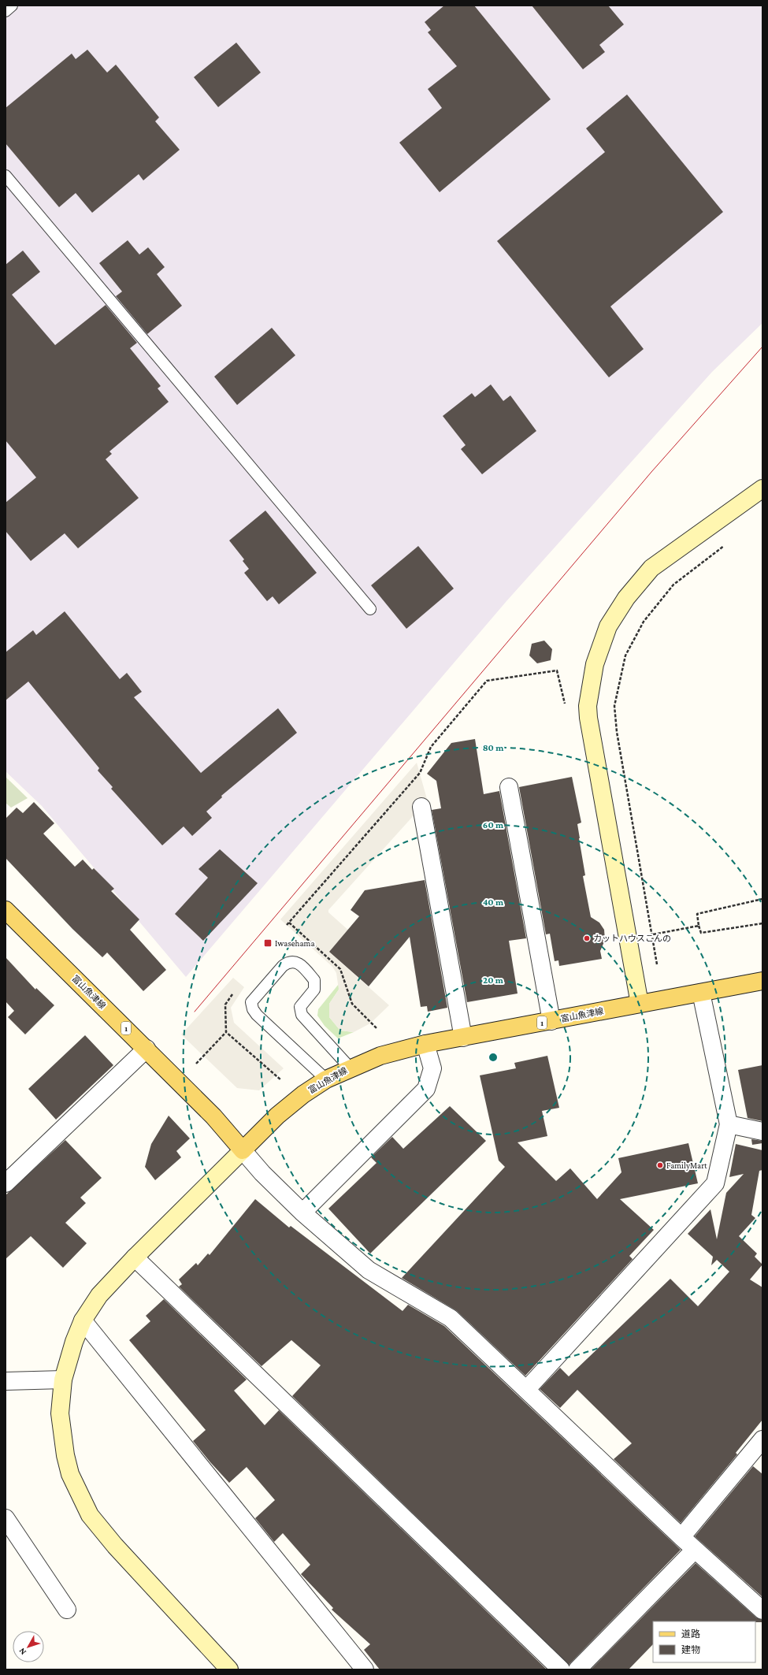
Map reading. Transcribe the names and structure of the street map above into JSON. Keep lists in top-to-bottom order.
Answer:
{
  "streets": {
    "main road": ["富山魚津線", "1"]
  },
  "places": {
    "other": ["カットハウスこんの", "FamilyMart"],
    "transit": ["Iwasehama"]
  },
  "legend": ["道路", "建物"],
  "north": "bottom left",
  "rings": [
    "80 m",
    "60 m",
    "40 m",
    "20 m"
  ]
}
